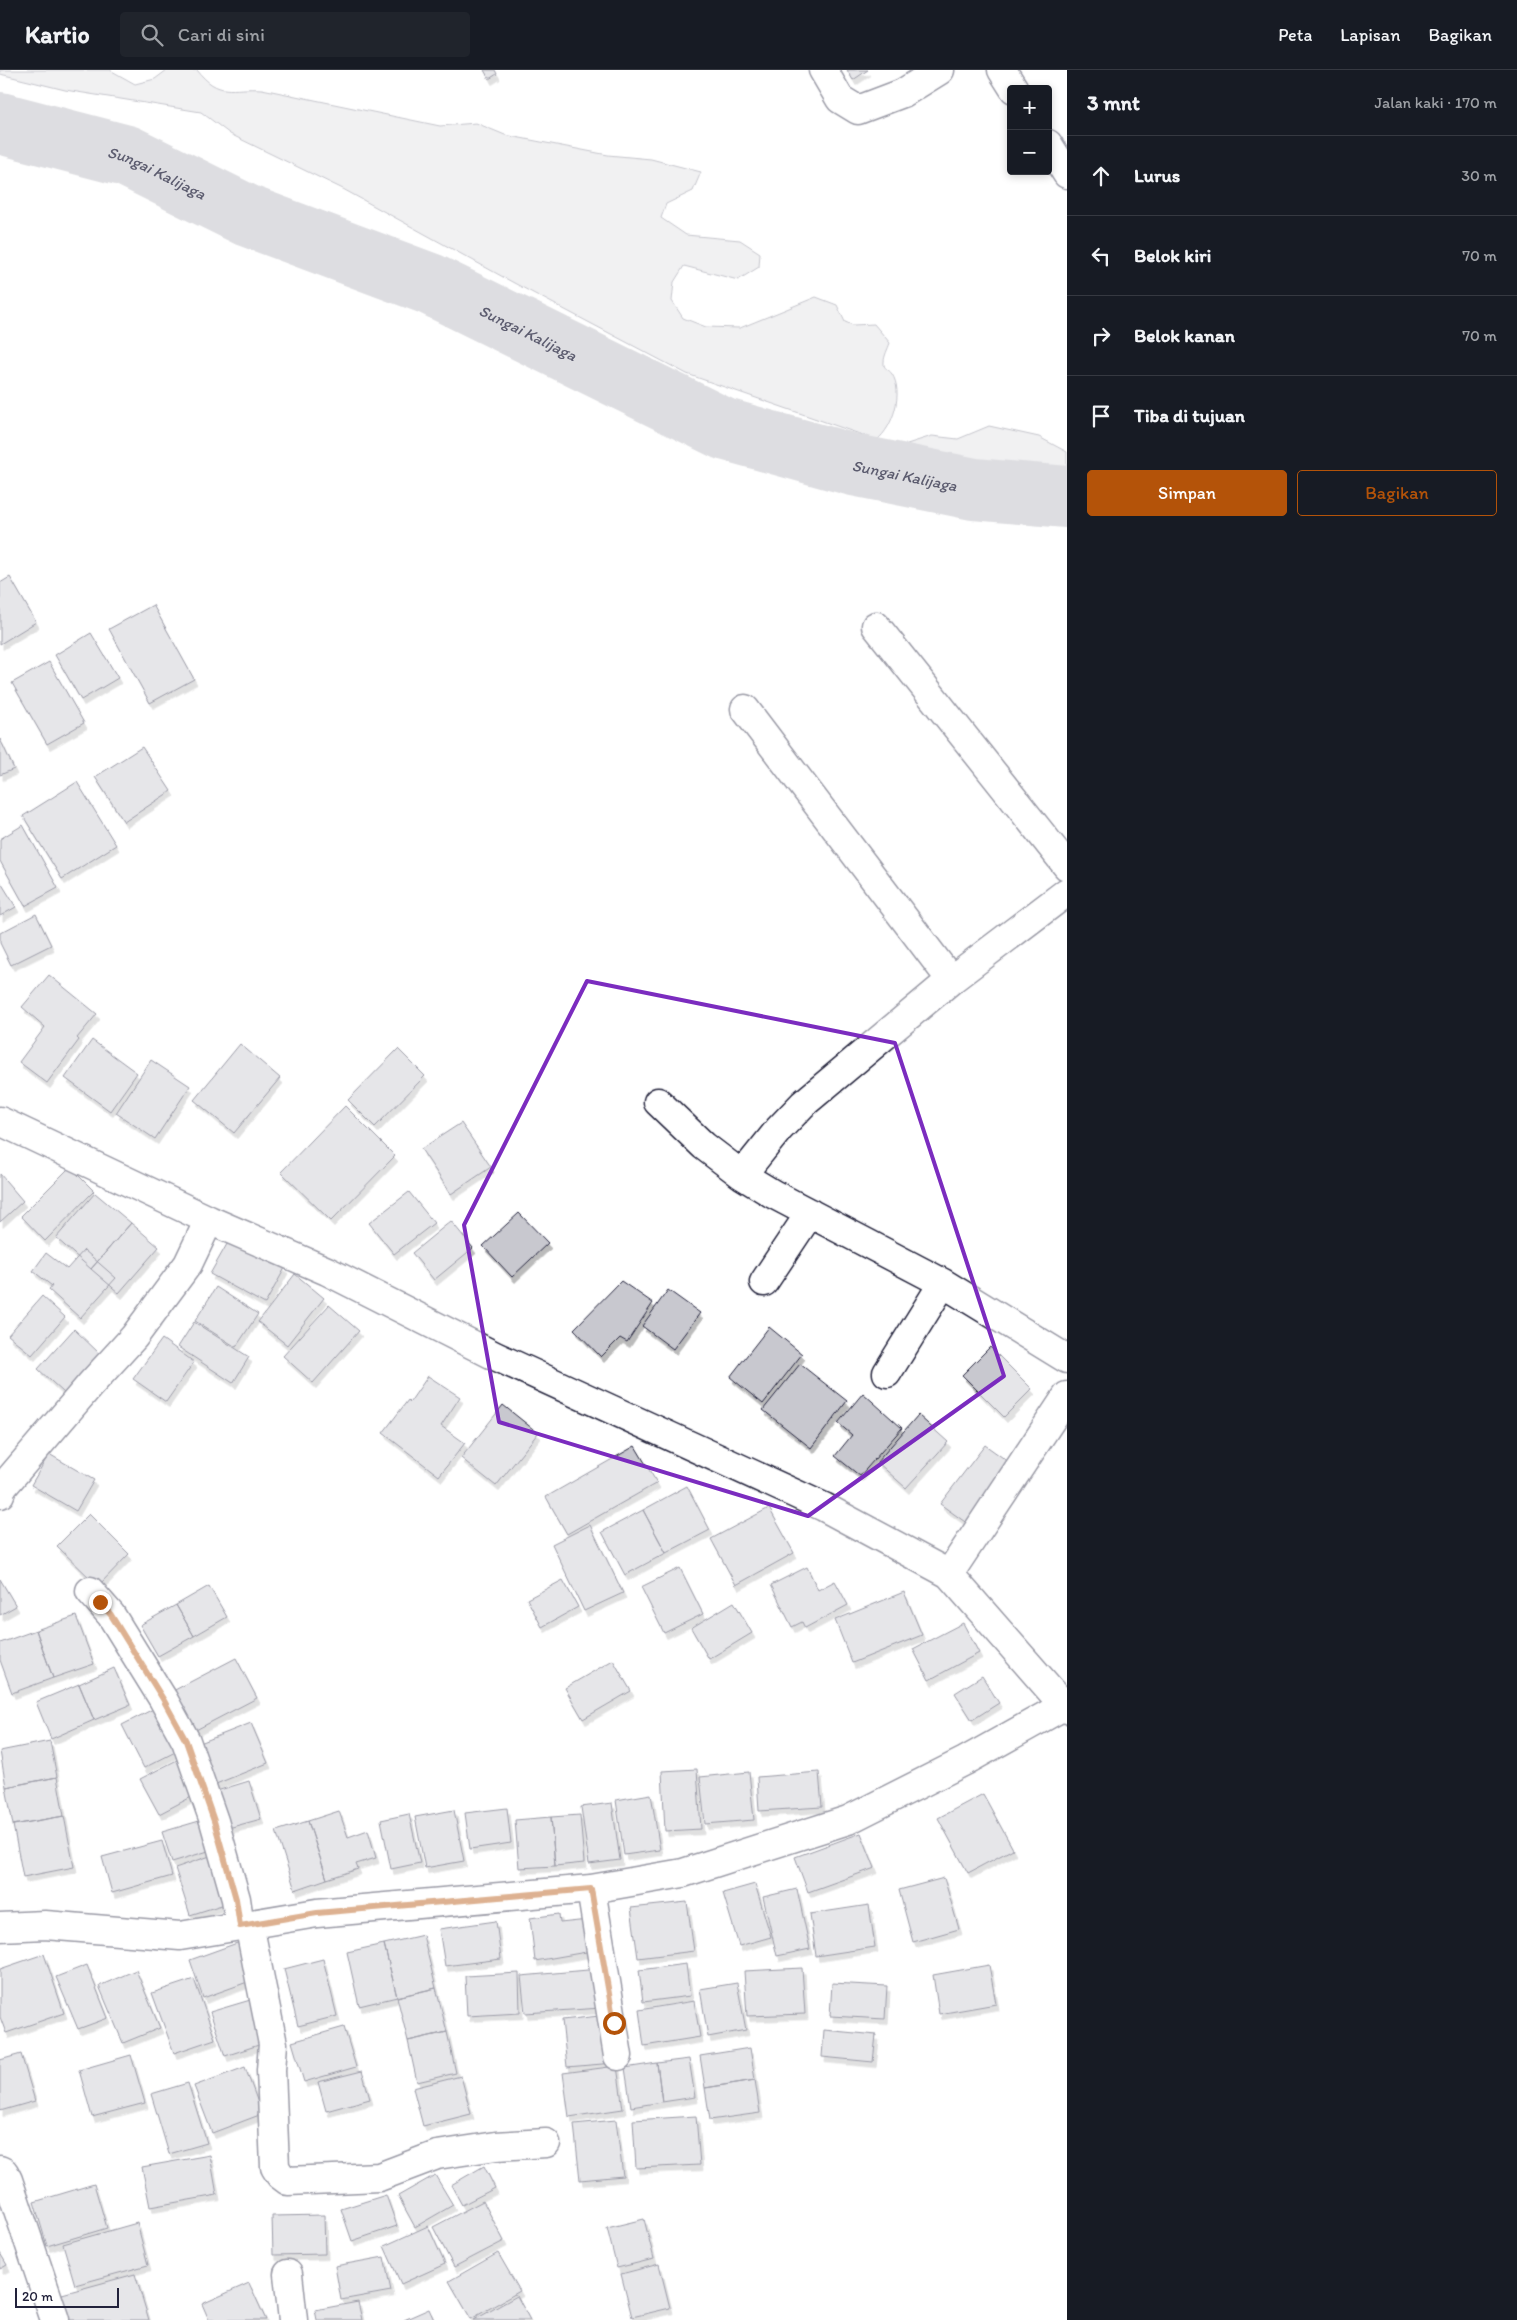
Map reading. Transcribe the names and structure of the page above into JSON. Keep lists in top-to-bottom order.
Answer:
{
  "water": ["Sungai Kalijaga"],
  "scale_bar": "20 m",
  "page": {
    "header": "Kartio",
    "search": "Cari di sini",
    "nav": ["Peta", "Lapisan", "Bagikan"],
    "heading": ["3 mnt", "Jalan kaki · 170 m"],
    "map_buttons": ["+", "−"],
    "list": [
      ["Lurus", "30 m"],
      ["Belok kiri", "70 m"],
      ["Belok kanan", "70 m"],
      "Tiba di tujuan"
    ],
    "buttons": ["Simpan", "Bagikan"],
    "scale": "20 m"
  }
}
